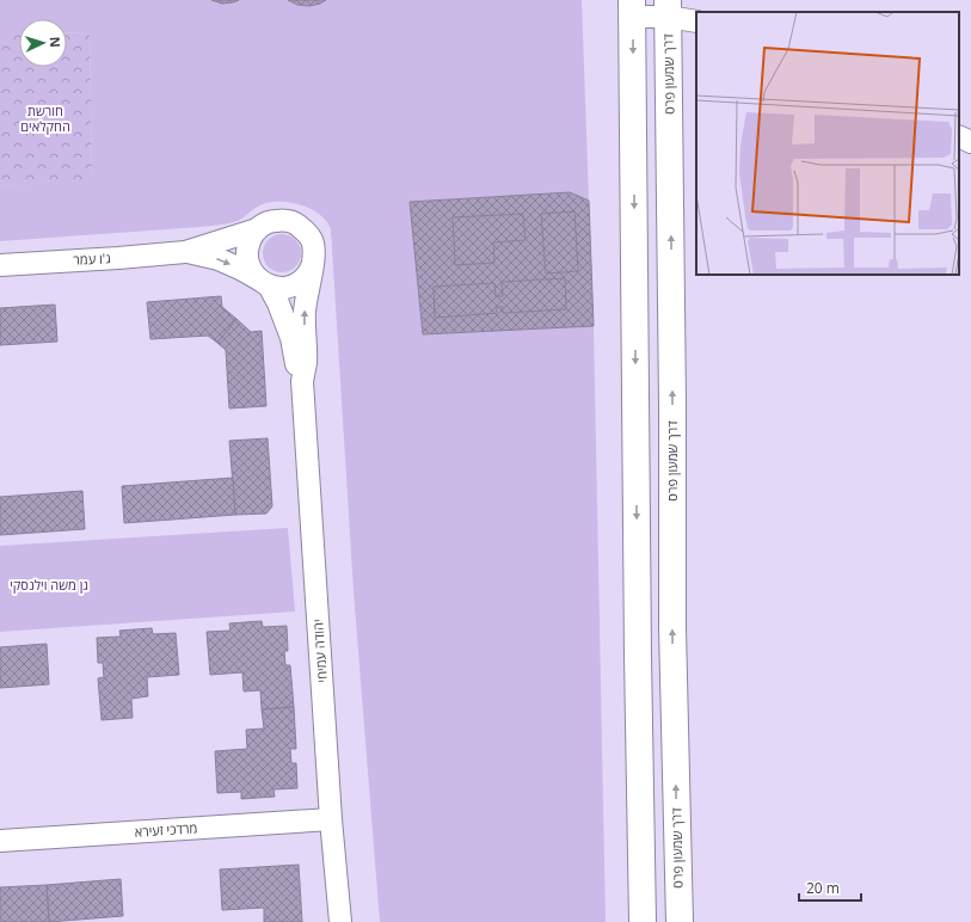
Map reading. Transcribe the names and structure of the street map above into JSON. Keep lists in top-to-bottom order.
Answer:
{
  "streets": {
    "street": [
      "דרך שמעון פרס",
      "ג'ו עמר",
      "יהודה עמיחי",
      "מרדכי זעירא"
    ]
  },
  "crossings": [
    ["ג'ו עמר", "יהודה עמיחי"],
    ["יהודה עמיחי", "מרדכי זעירא"]
  ],
  "parks": ["חורשת החקלאים", "גן משה וילנסקי"],
  "scale_bar": "20 m",
  "north": "right"
}
